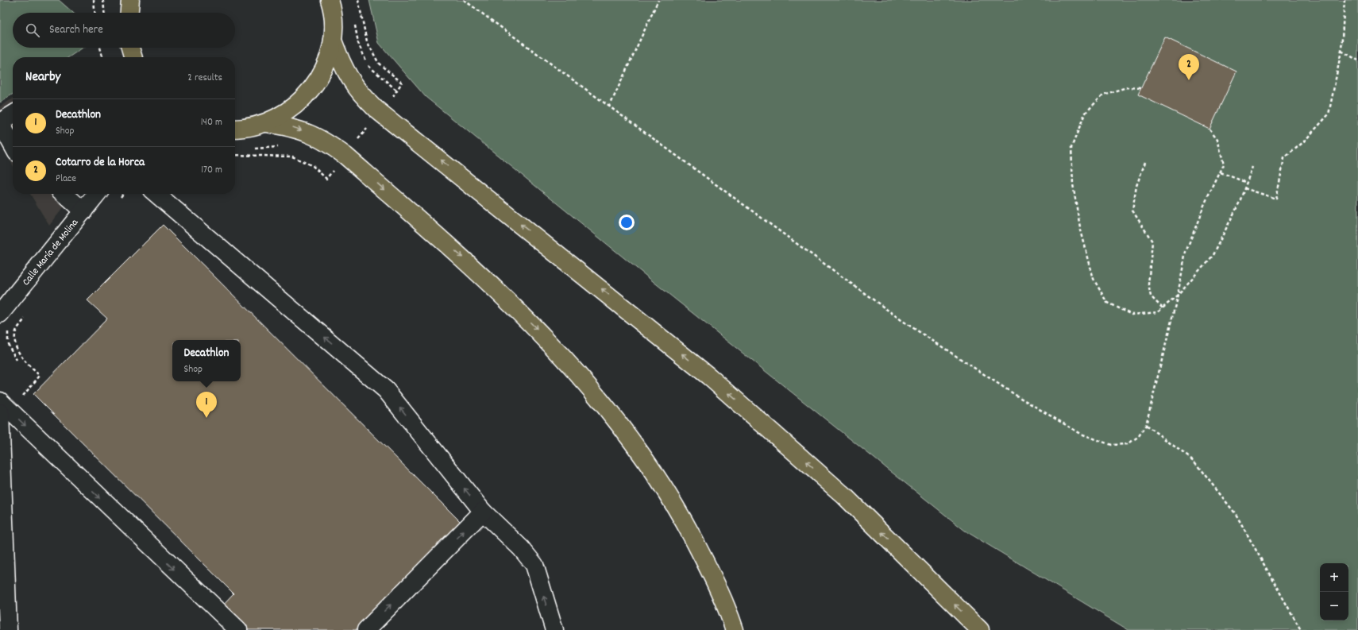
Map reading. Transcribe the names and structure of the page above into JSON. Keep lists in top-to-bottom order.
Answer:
{
  "streets": {
    "street": ["Calle María de Molina"]
  },
  "page": {
    "search": "Search here",
    "pins": ["2", "1"],
    "heading": ["Nearby", "2 results"],
    "list": [
      {
        "mark": "1",
        "name": "Decathlon",
        "note": "Shop",
        "value": "140 m"
      },
      {
        "mark": "2",
        "name": "Cotarro de la Horca",
        "note": "Place",
        "value": "170 m"
      }
    ],
    "popup": ["Decathlon", "Shop"],
    "map_buttons": ["+", "−"]
  }
}
